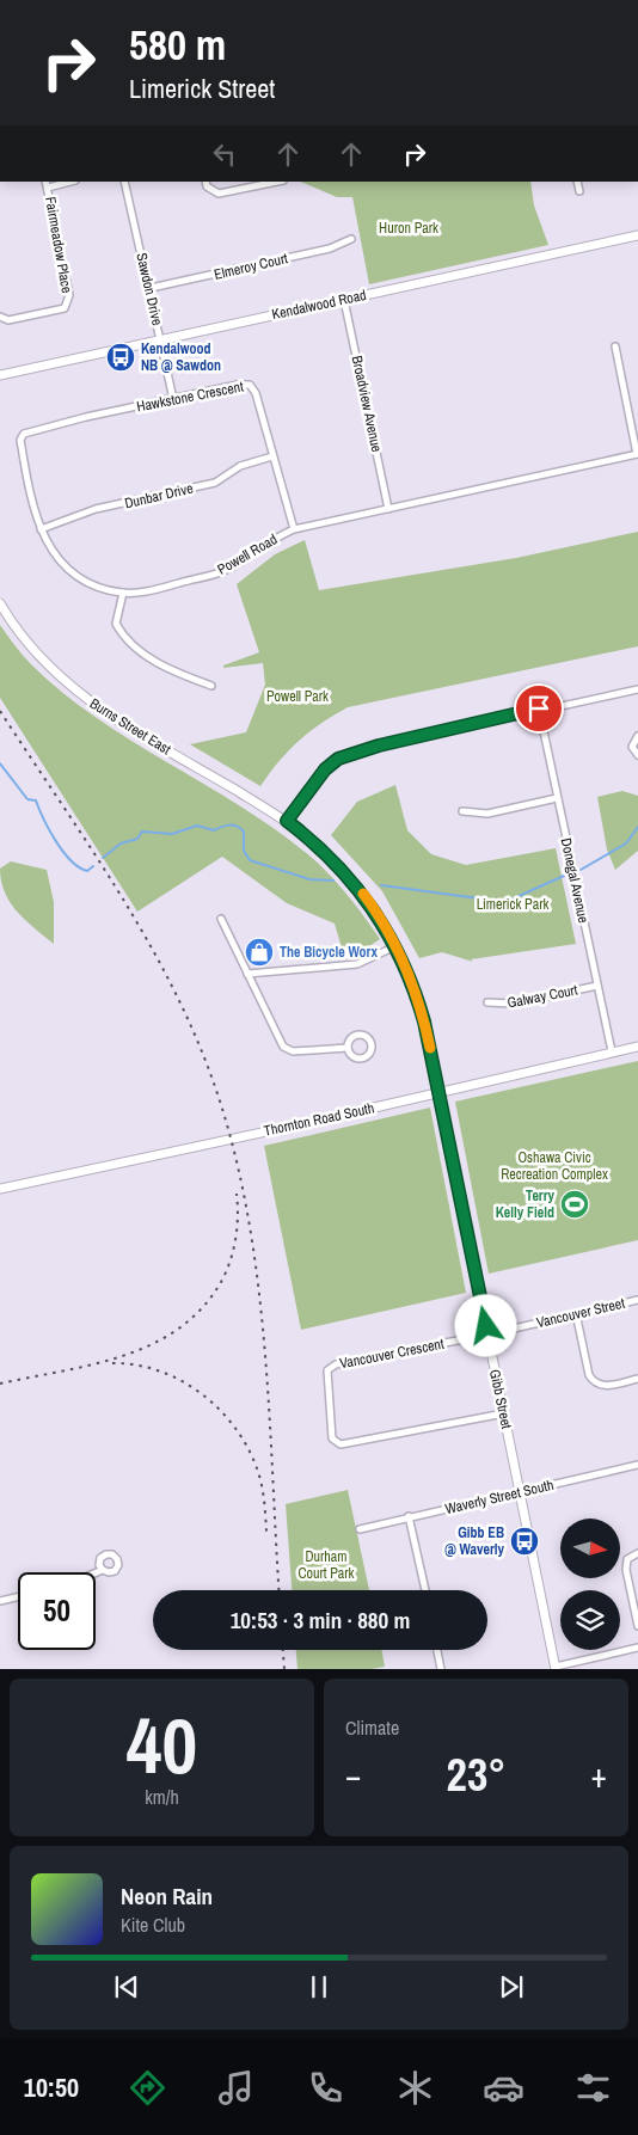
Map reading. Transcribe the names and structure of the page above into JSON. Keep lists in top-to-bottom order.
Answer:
{
  "streets": {
    "street": [
      "Fairmeadow Place",
      "Elmeroy Court",
      "Sawdon Drive",
      "Kendalwood Road",
      "Hawkstone Crescent",
      "Broadview Avenue",
      "Dunbar Drive",
      "Powell Road",
      "Burns Street East",
      "Donegal Avenue",
      "Galway Court",
      "Thornton Road South",
      "Vancouver Street",
      "Vancouver Crescent",
      "Gibb Street",
      "Waverly Street South"
    ]
  },
  "crossings": [
    ["Elmeroy Court", "Sawdon Drive"],
    ["Sawdon Drive", "Kendalwood Road"],
    ["Sawdon Drive", "Hawkstone Crescent"],
    ["Kendalwood Road", "Broadview Avenue"],
    ["Hawkstone Crescent", "Dunbar Drive"],
    ["Hawkstone Crescent", "Powell Road"],
    ["Broadview Avenue", "Powell Road"],
    ["Dunbar Drive", "Powell Road"],
    ["Burns Street East", "Gibb Street"],
    ["Donegal Avenue", "Galway Court"],
    ["Donegal Avenue", "Thornton Road South"],
    ["Thornton Road South", "Gibb Street"],
    ["Vancouver Street", "Vancouver Crescent"],
    ["Vancouver Street", "Gibb Street"],
    ["Vancouver Crescent", "Gibb Street"],
    ["Gibb Street", "Waverly Street South"]
  ],
  "parks": [
    "Huron Park",
    "Powell Park",
    "Limerick Park",
    "Oshawa Civic Recreation Complex",
    "Durham Court Park"
  ],
  "places": {
    "bus stop": ["Kendalwood NB @ Sawdon", "Gibb EB @ Waverly"],
    "shop": ["The Bicycle Worx"],
    "sports": ["Terry Kelly Field"]
  },
  "north": "right",
  "page": {
    "turn": ["580 m", "Limerick Street"],
    "limit": "50",
    "trip": "10:53 · 3 min · 880 m",
    "tile": [
      ["40", "km/h"],
      "Climate"
    ],
    "heat": ["−", "23°", "+"],
    "song": ["Neon Rain", "Kite Club"],
    "tabs": "10:50"
  }
}
